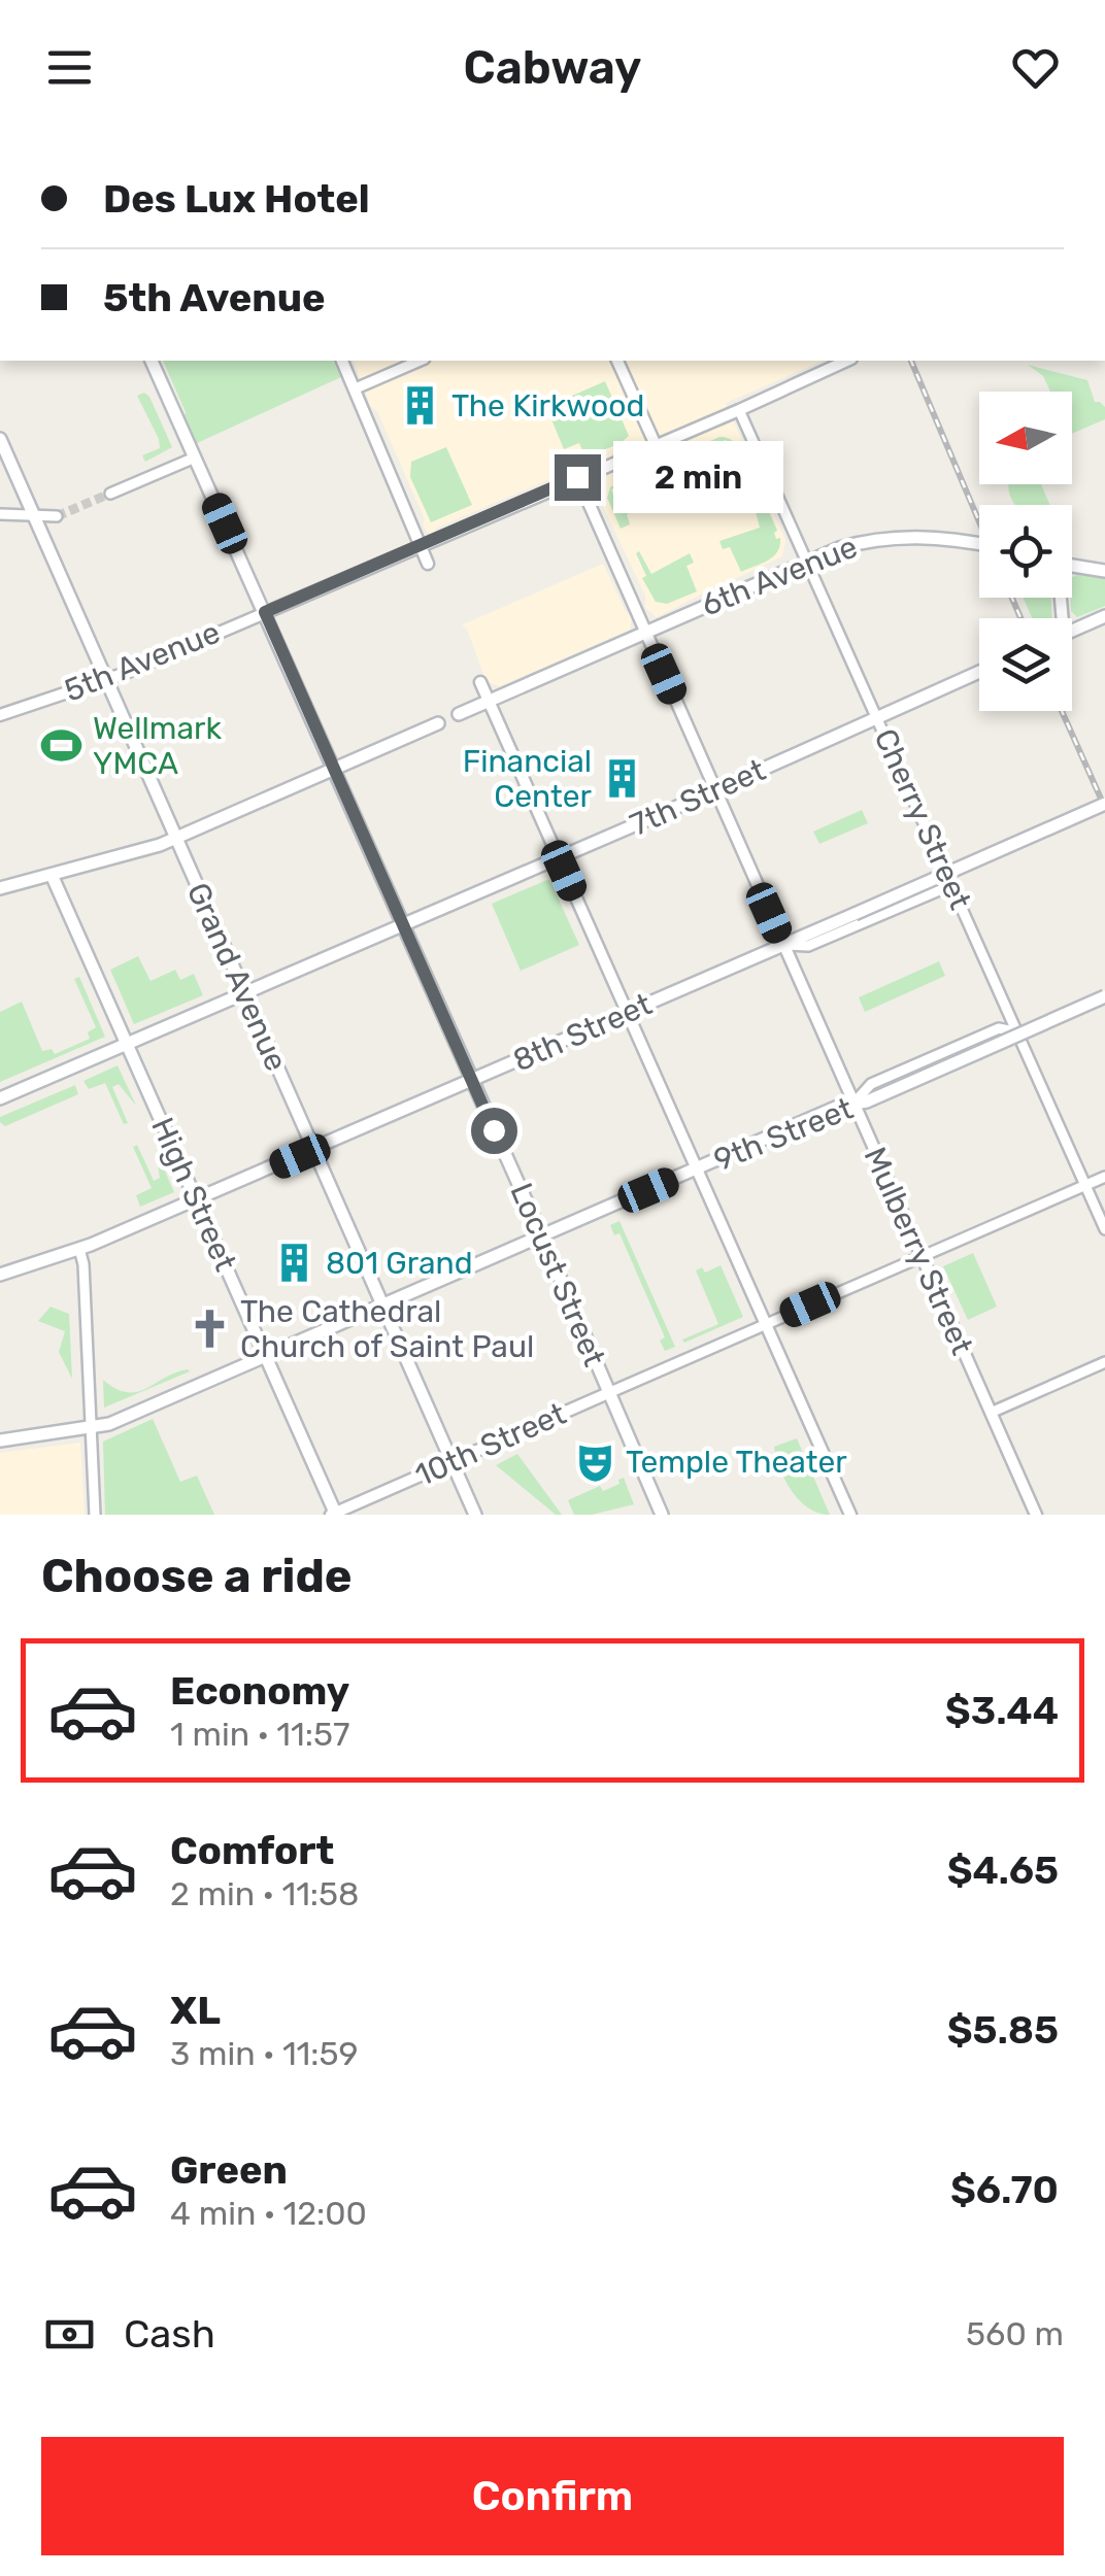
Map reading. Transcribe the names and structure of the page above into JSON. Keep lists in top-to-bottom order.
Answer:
{
  "streets": {
    "main road": [
      "6th Avenue",
      "7th Street",
      "Grand Avenue",
      "8th Street",
      "9th Street",
      "High Street",
      "Locust Street"
    ],
    "street": [
      "5th Avenue",
      "Cherry Street",
      "Mulberry Street",
      "10th Street"
    ]
  },
  "crossings": [
    ["6th Avenue", "Cherry Street"],
    ["6th Avenue", "Mulberry Street"],
    ["5th Avenue", "Cherry Street"],
    ["5th Avenue", "Grand Avenue"],
    ["5th Avenue", "Mulberry Street"],
    ["5th Avenue", "Locust Street"],
    ["7th Street", "Cherry Street"],
    ["7th Street", "Grand Avenue"],
    ["7th Street", "High Street"],
    ["7th Street", "Mulberry Street"],
    ["7th Street", "Locust Street"],
    ["Cherry Street", "10th Street"],
    ["Grand Avenue", "8th Street"],
    ["Grand Avenue", "9th Street"],
    ["Grand Avenue", "10th Street"],
    ["8th Street", "High Street"],
    ["8th Street", "Mulberry Street"],
    ["8th Street", "Locust Street"],
    ["9th Street", "High Street"],
    ["9th Street", "Mulberry Street"],
    ["9th Street", "Locust Street"],
    ["High Street", "10th Street"],
    ["Mulberry Street", "10th Street"],
    ["Locust Street", "10th Street"]
  ],
  "places": {
    "building": ["The Kirkwood", "Financial Center", "801 Grand"],
    "sports": ["Wellmark YMCA"],
    "church": ["The Cathedral Church of Saint Paul"],
    "theatre": ["Temple Theater"]
  },
  "north": "left",
  "page": {
    "header": "Cabway",
    "banner": ["Des Lux Hotel", "5th Avenue"],
    "bubble": "2 min",
    "heading": "Choose a ride",
    "list": [
      {
        "name": "Economy",
        "note": "1 min · 11:57",
        "value": "$3.44"
      },
      {
        "name": "Comfort",
        "note": "2 min · 11:58",
        "value": "$4.65"
      },
      {
        "name": "XL",
        "note": "3 min · 11:59",
        "value": "$5.85"
      },
      {
        "name": "Green",
        "note": "4 min · 12:00",
        "value": "$6.70"
      }
    ],
    "pay": ["Cash", "560 m"],
    "buttons": "Confirm"
  }
}
